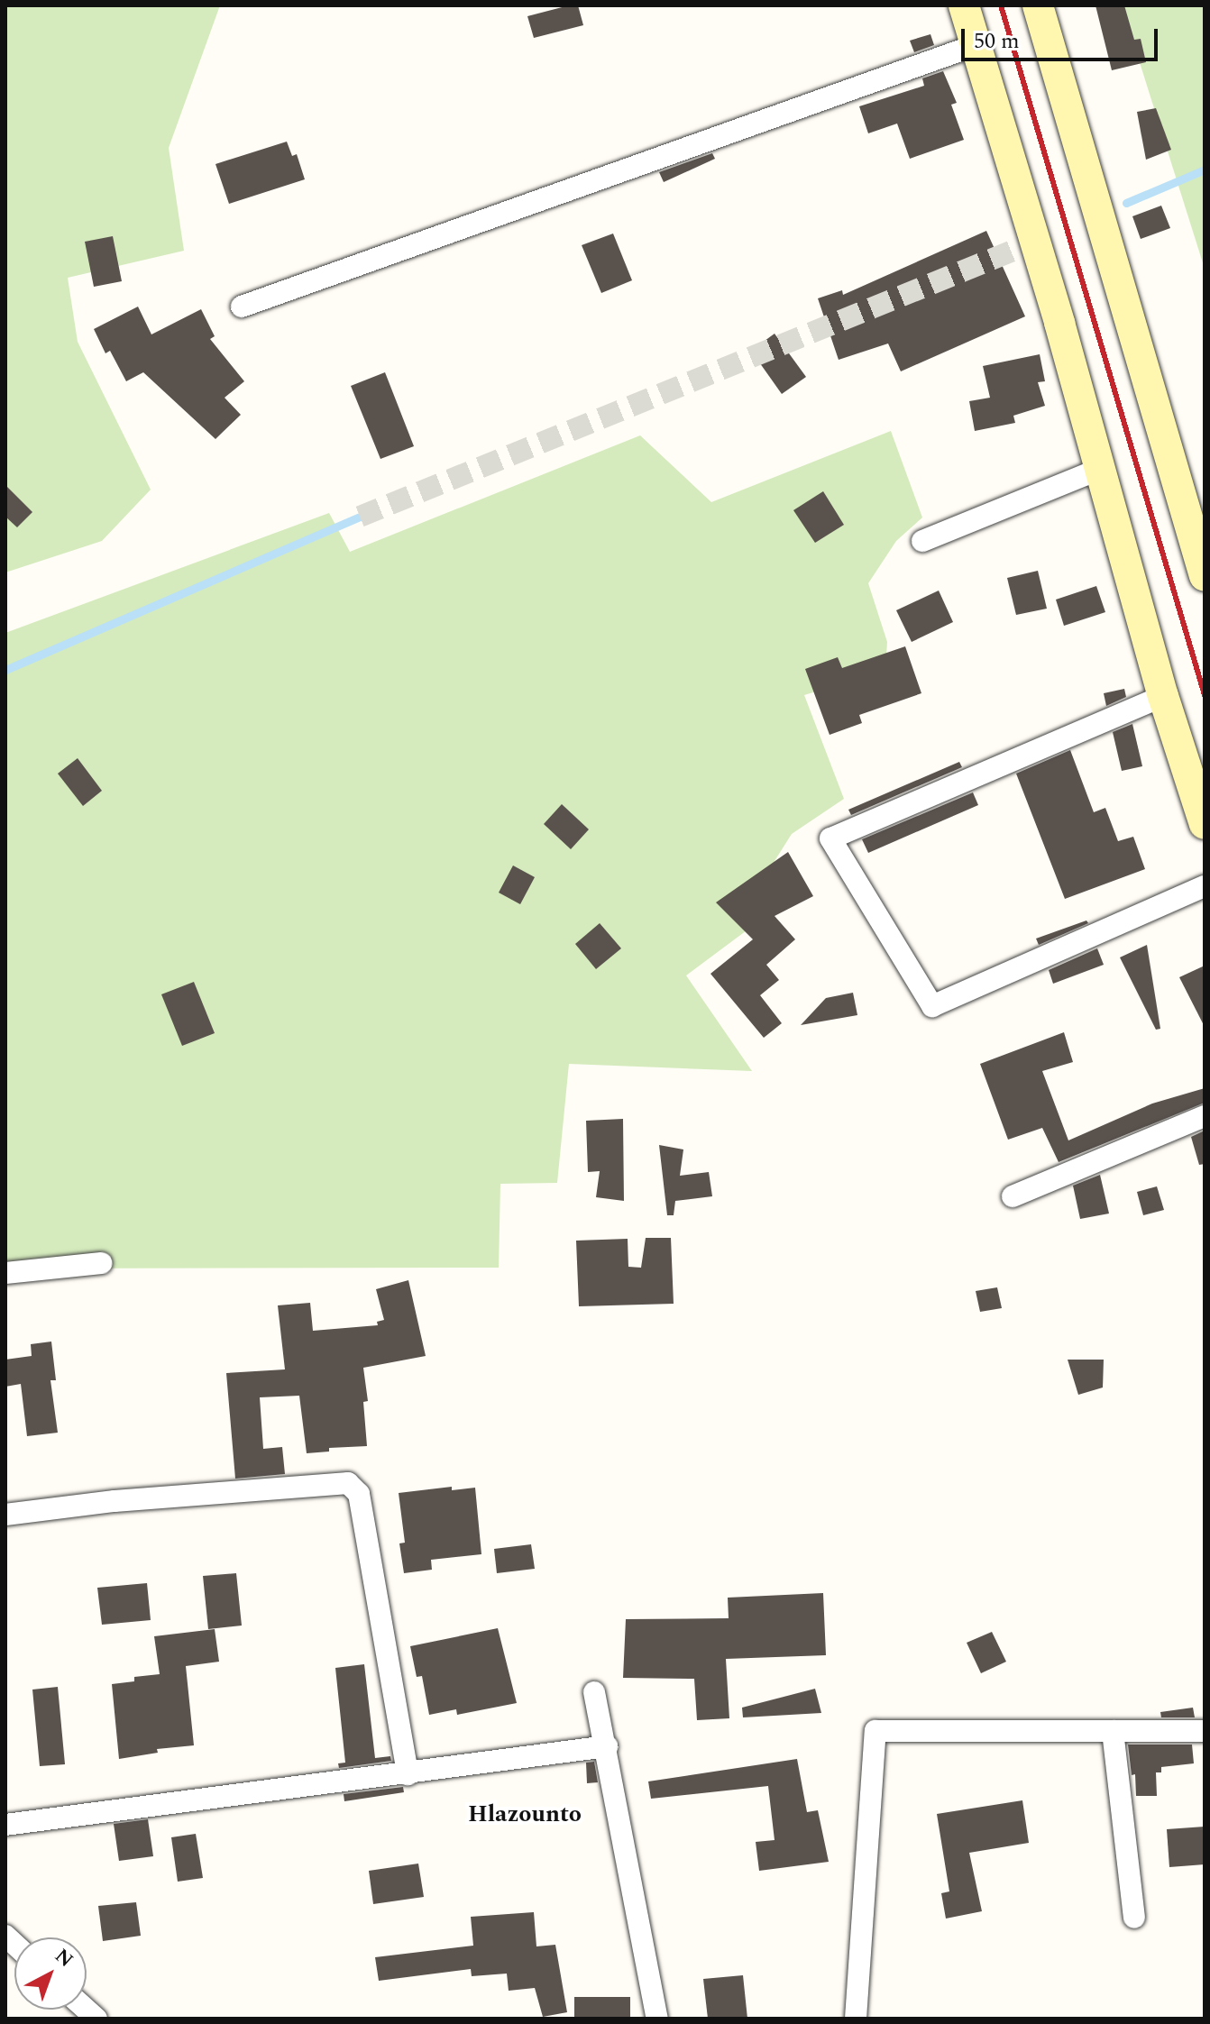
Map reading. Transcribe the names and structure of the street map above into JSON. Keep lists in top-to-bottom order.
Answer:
{
  "districts": ["Hlazounto"],
  "scale_bar": "50 m",
  "north": "top right"
}
